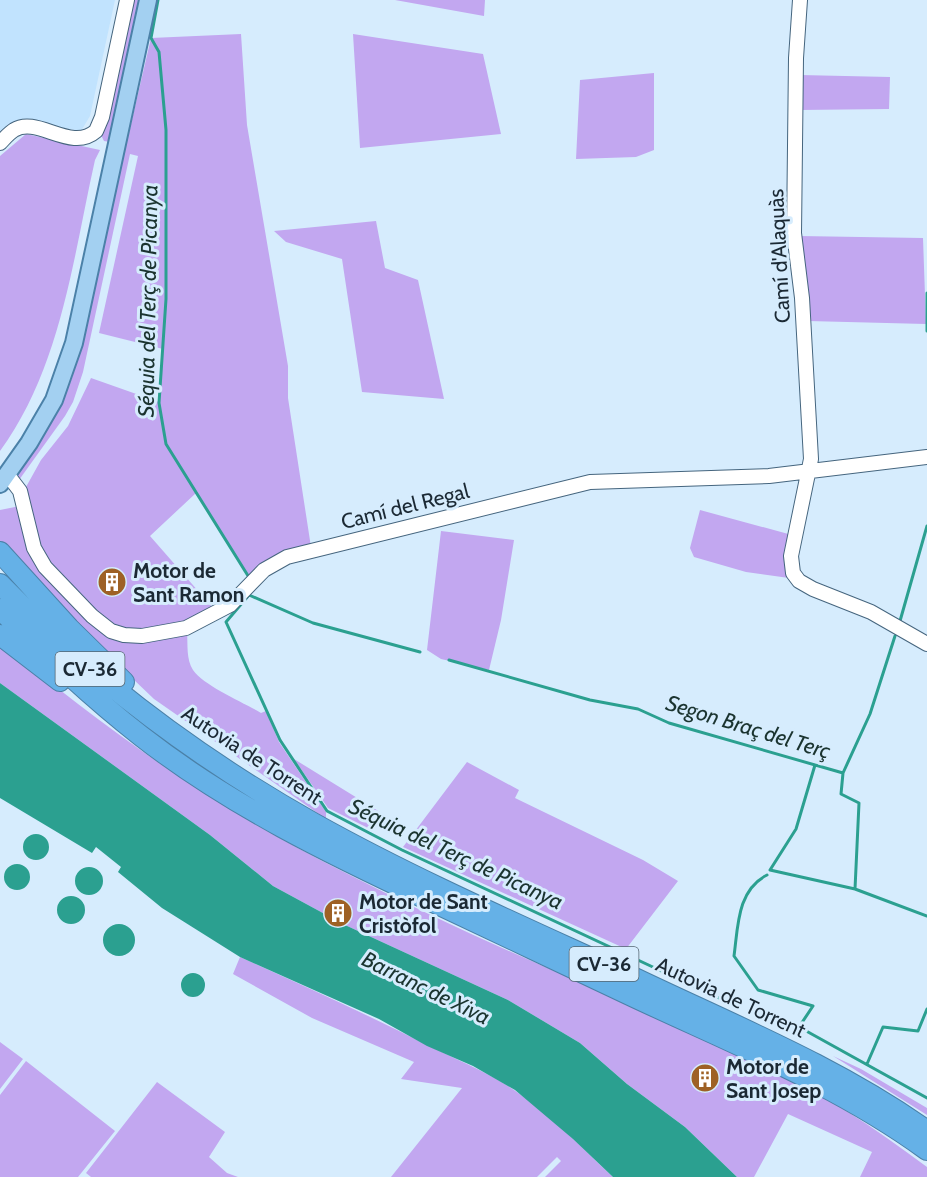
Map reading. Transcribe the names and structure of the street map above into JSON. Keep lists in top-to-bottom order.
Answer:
{
  "streets": {
    "highway": ["CV-36", "Autovia de Torrent"],
    "street": ["Camí d'Alaquàs", "Camí del Regal"]
  },
  "crossings": [
    ["Camí d'Alaquàs", "Camí del Regal"]
  ],
  "water": ["Séquia del Terç de Picanya", "Segon Braç del Terç", "Barranc de Xiva"],
  "places": {
    "building": ["Motor de Sant Ramon", "Motor de Sant Cristòfol", "Motor de Sant Josep"]
  }
}
